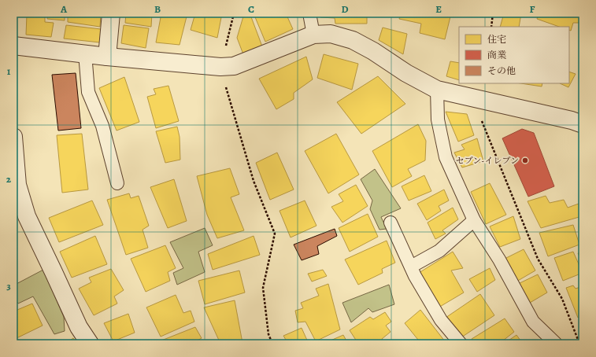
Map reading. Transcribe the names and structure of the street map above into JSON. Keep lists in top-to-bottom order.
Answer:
{
  "places": ["セブン-イレブン"],
  "legend": ["住宅", "商業", "その他"],
  "grid": {
    "columns": [
      "A",
      "B",
      "C",
      "D",
      "E",
      "F"
    ],
    "rows": ["1", "2", "3"]
  }
}
